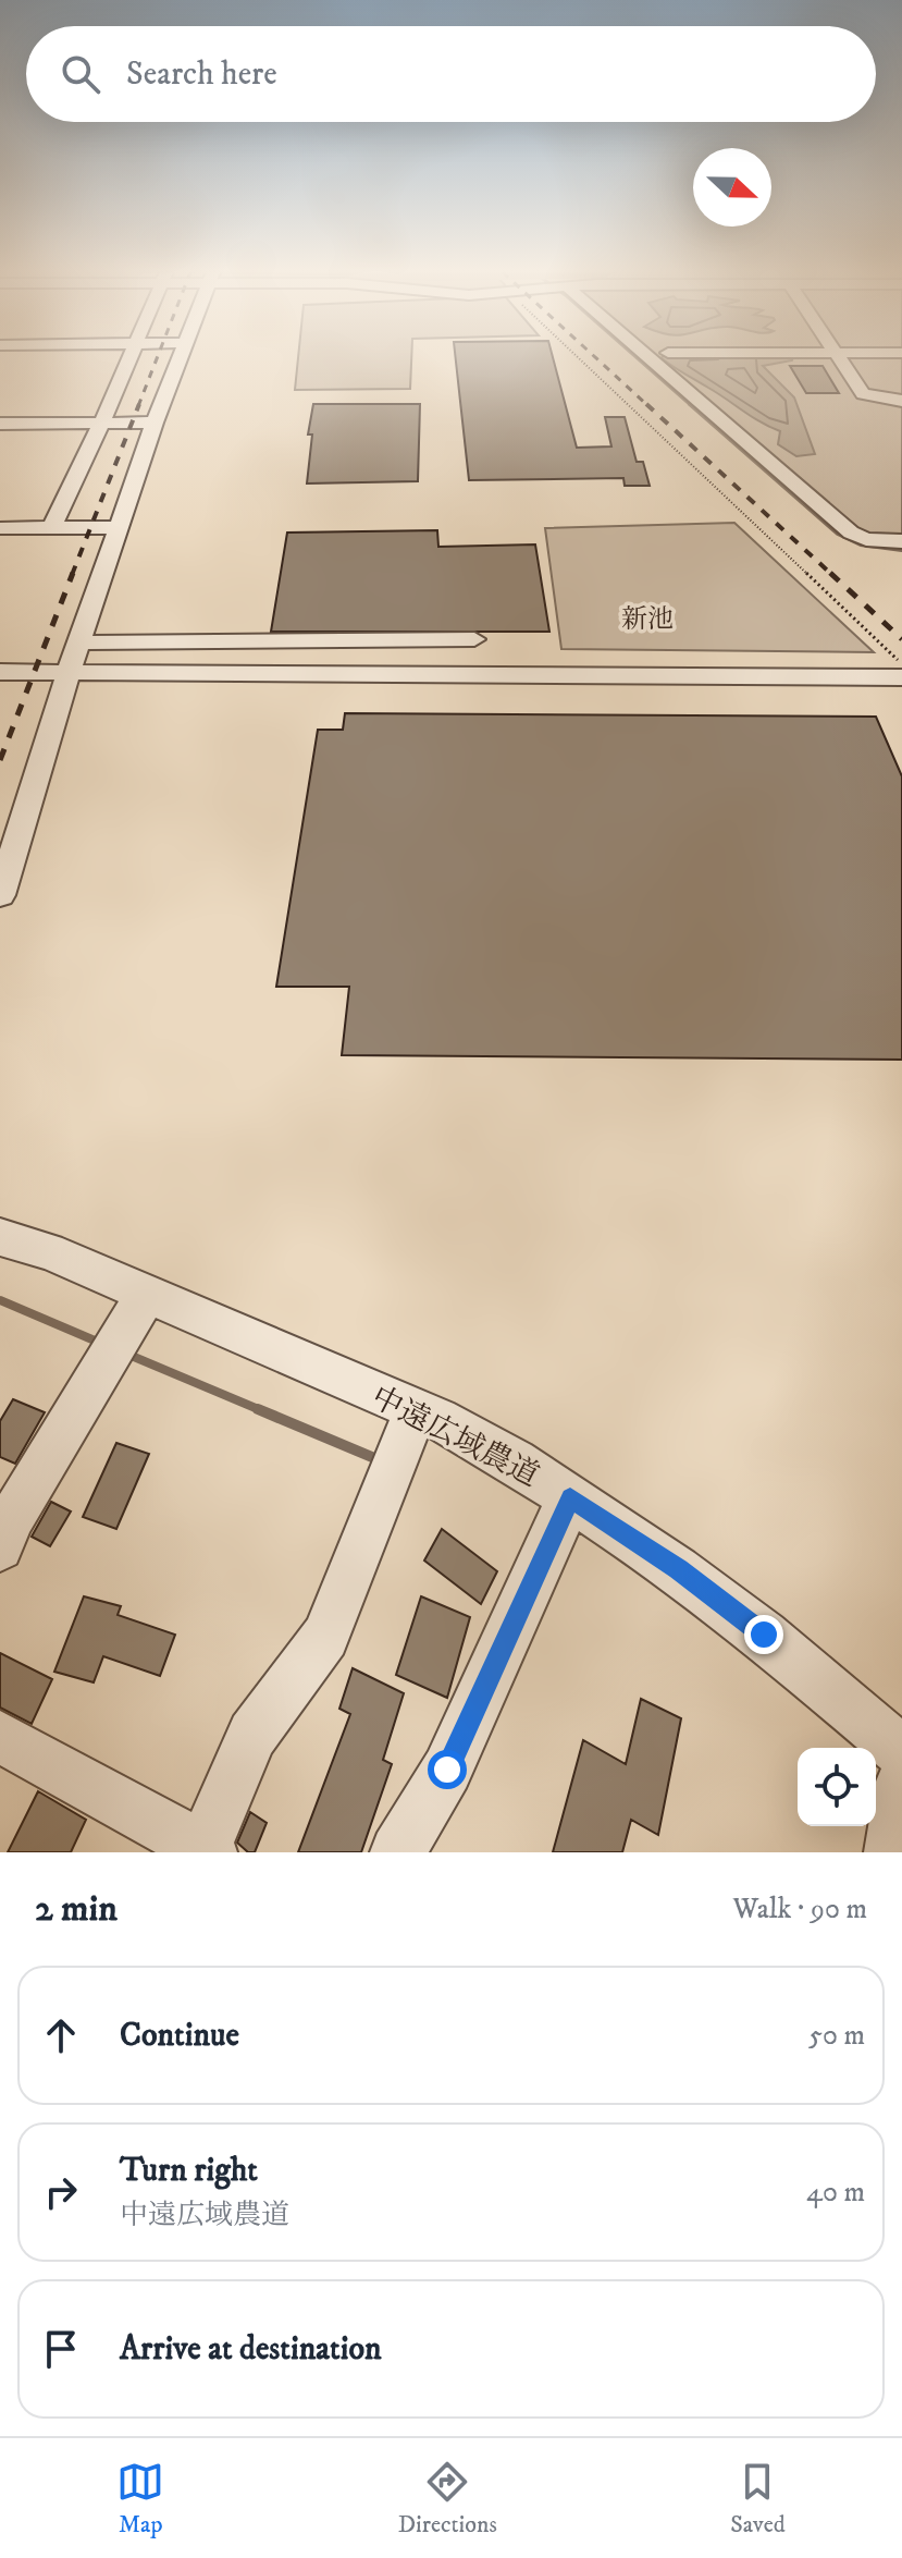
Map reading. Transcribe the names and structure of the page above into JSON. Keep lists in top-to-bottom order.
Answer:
{
  "streets": {
    "street": ["中遠広域農道"]
  },
  "districts": ["新池"],
  "north": "right",
  "page": {
    "search": "Search here",
    "heading": ["2 min", "Walk · 90 m"],
    "list": [
      ["Continue", "50 m"],
      ["Turn right", "中遠広域農道", "40 m"],
      "Arrive at destination"
    ],
    "nav": ["Map", "Directions", "Saved"]
  }
}
